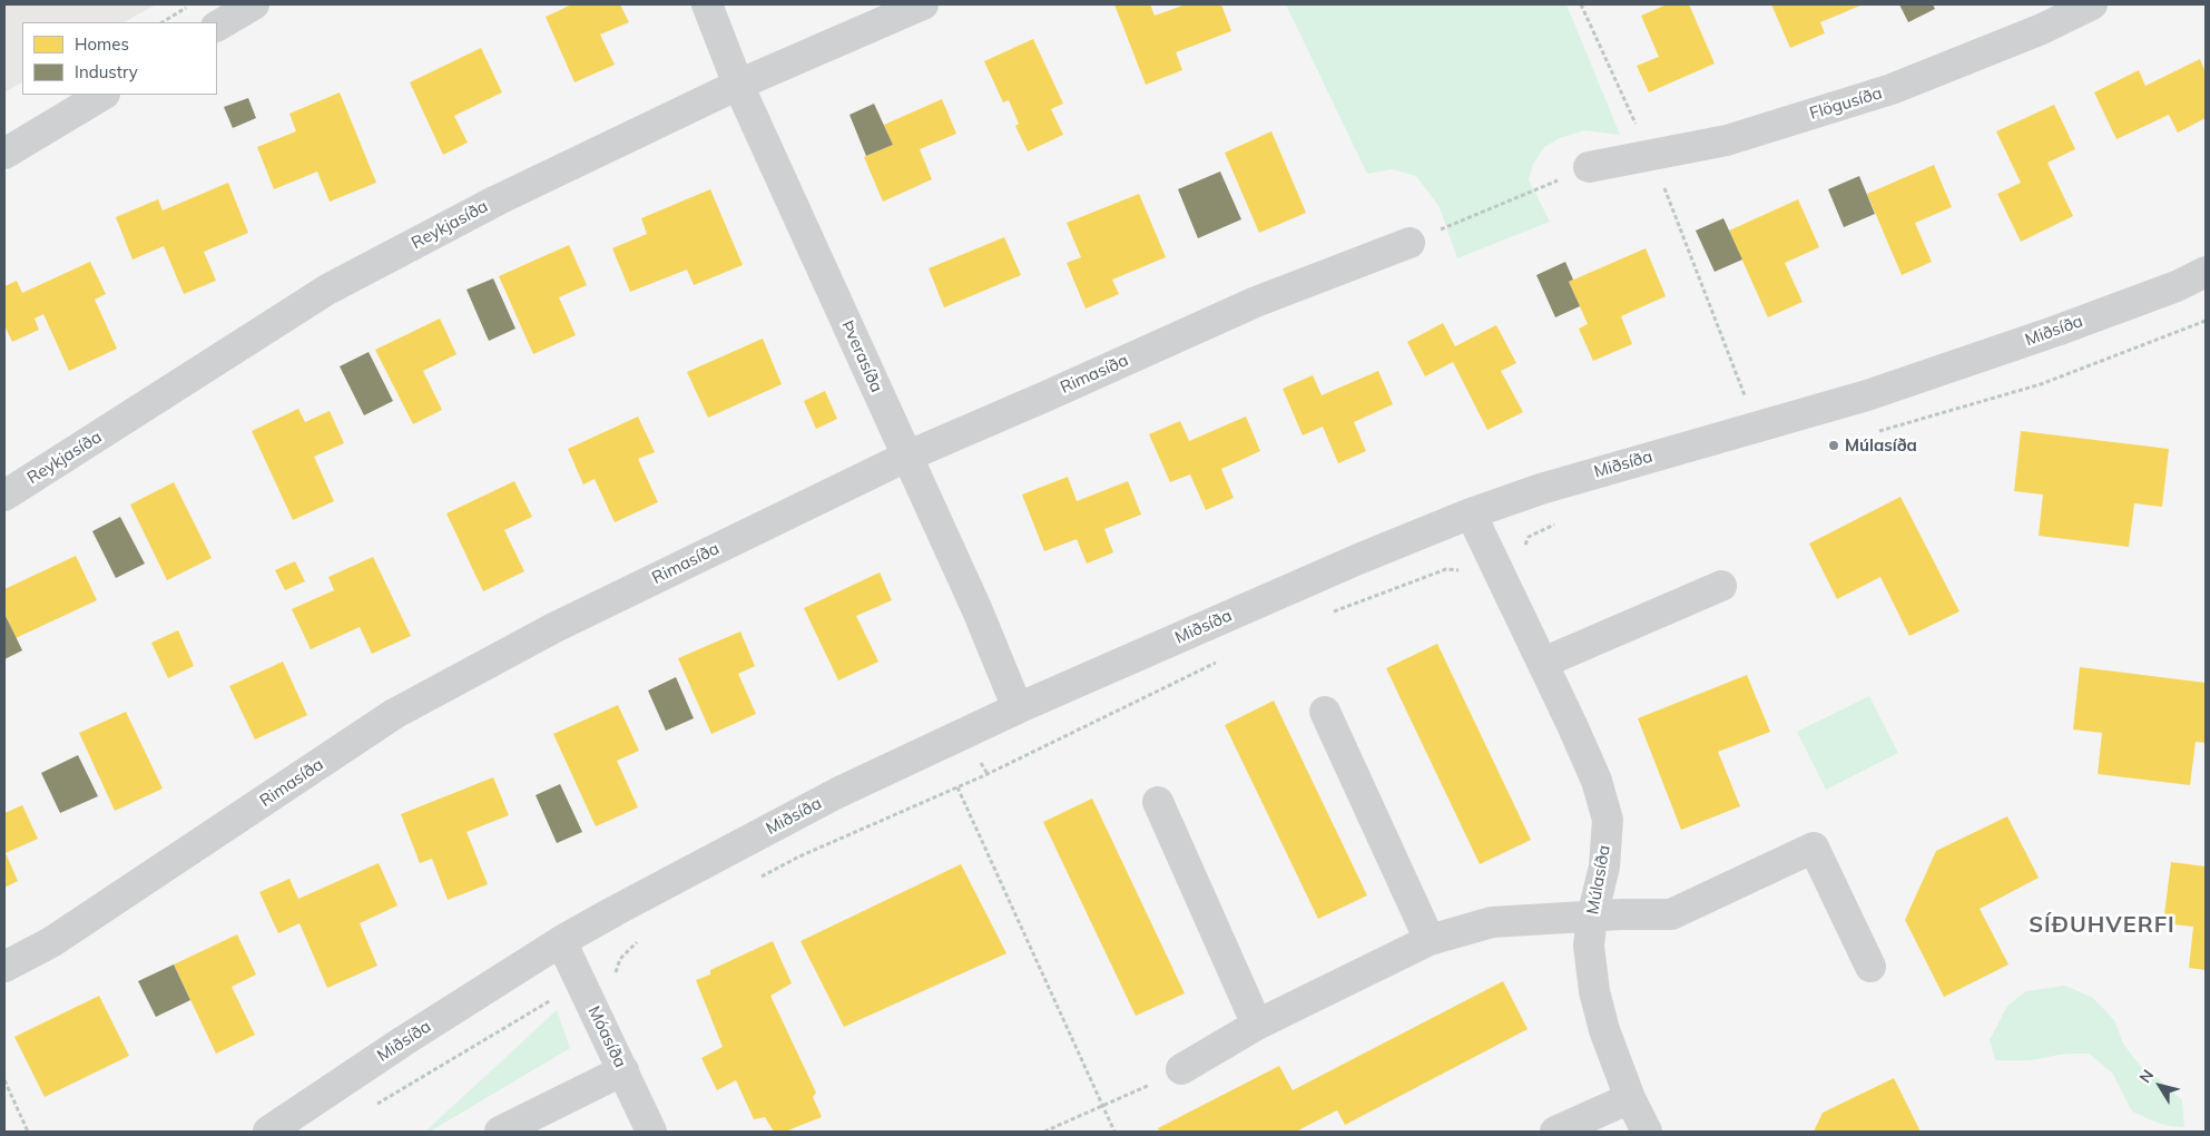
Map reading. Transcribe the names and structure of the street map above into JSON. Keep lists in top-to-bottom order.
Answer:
{
  "streets": {
    "street": [
      "Flögusíða",
      "Reykjasíða",
      "Miðsíða",
      "Þverasíða",
      "Rimasíða",
      "Múlasíða",
      "Móasíða"
    ]
  },
  "crossings": [
    ["Reykjasíða", "Þverasíða"],
    ["Miðsíða", "Þverasíða"],
    ["Miðsíða", "Múlasíða"],
    ["Miðsíða", "Móasíða"],
    ["Þverasíða", "Rimasíða"]
  ],
  "districts": ["SÍÐUHVERFI"],
  "places": ["Múlasíða"],
  "legend": ["Homes", "Industry"],
  "north": "top left"
}
